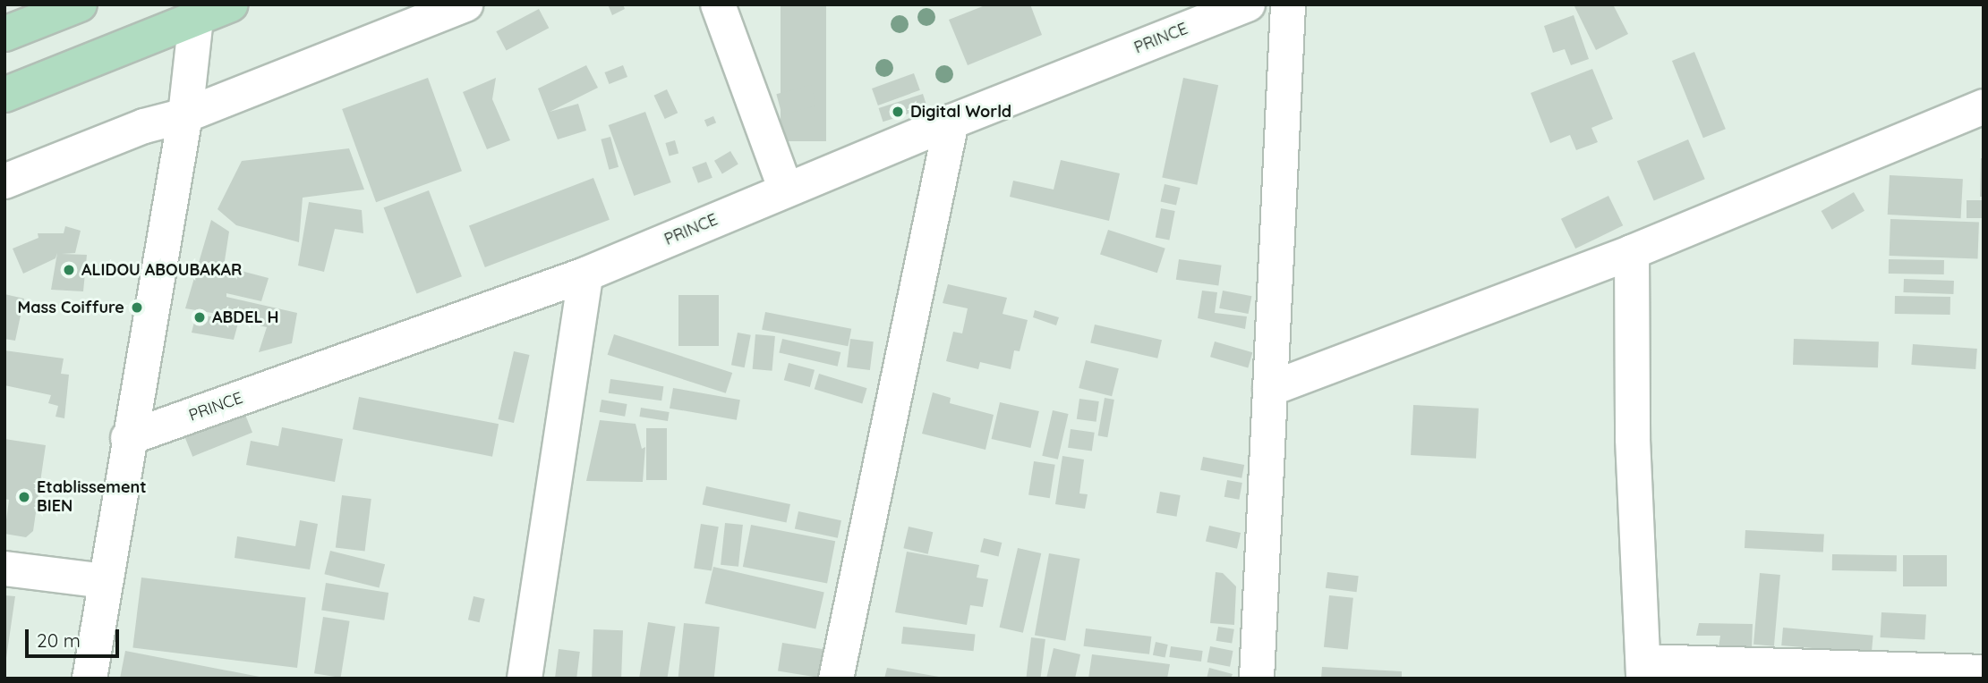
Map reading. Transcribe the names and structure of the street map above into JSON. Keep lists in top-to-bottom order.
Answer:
{
  "streets": {
    "street": ["PRINCE"]
  },
  "places": [
    "Digital World",
    "ALIDOU ABOUBAKAR",
    "Mass Coiffure",
    "ABDEL H",
    "Etablissement BIEN"
  ],
  "scale_bar": "20 m"
}
